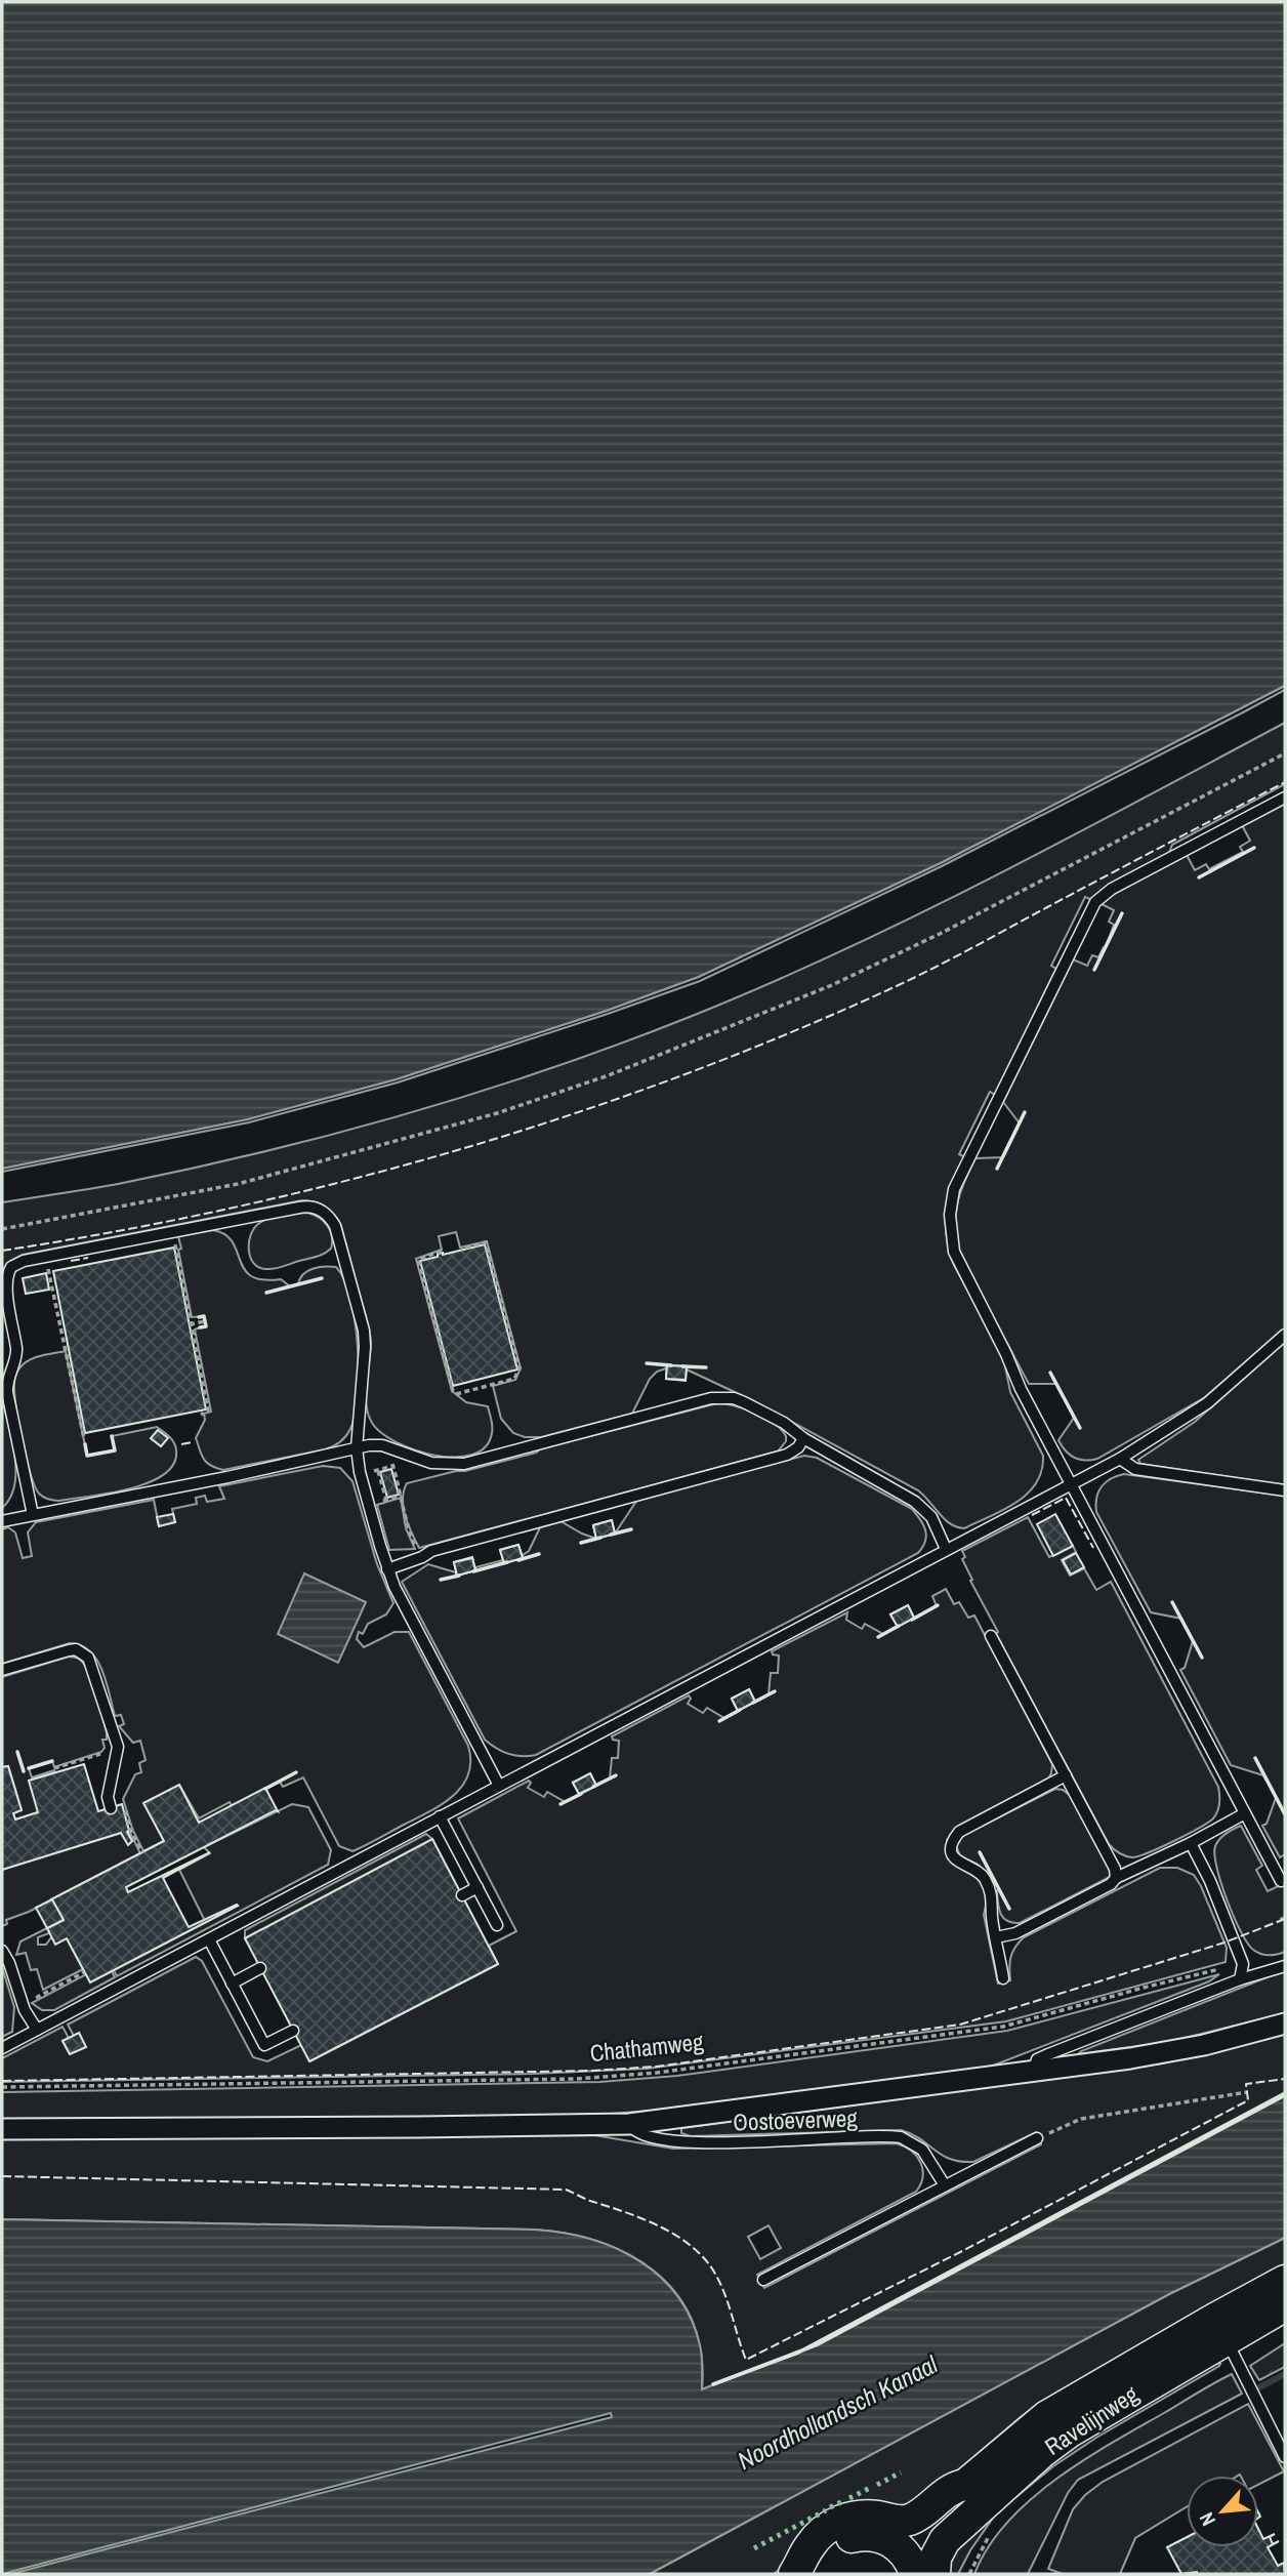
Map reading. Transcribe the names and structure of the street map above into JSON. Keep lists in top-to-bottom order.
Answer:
{
  "streets": {
    "main road": ["Ravelijnweg"],
    "lane": ["Oostoeverweg"],
    "path": ["Chathamweg"]
  },
  "water": ["Noordhollandsch Kanaal"],
  "north": "bottom left"
}
